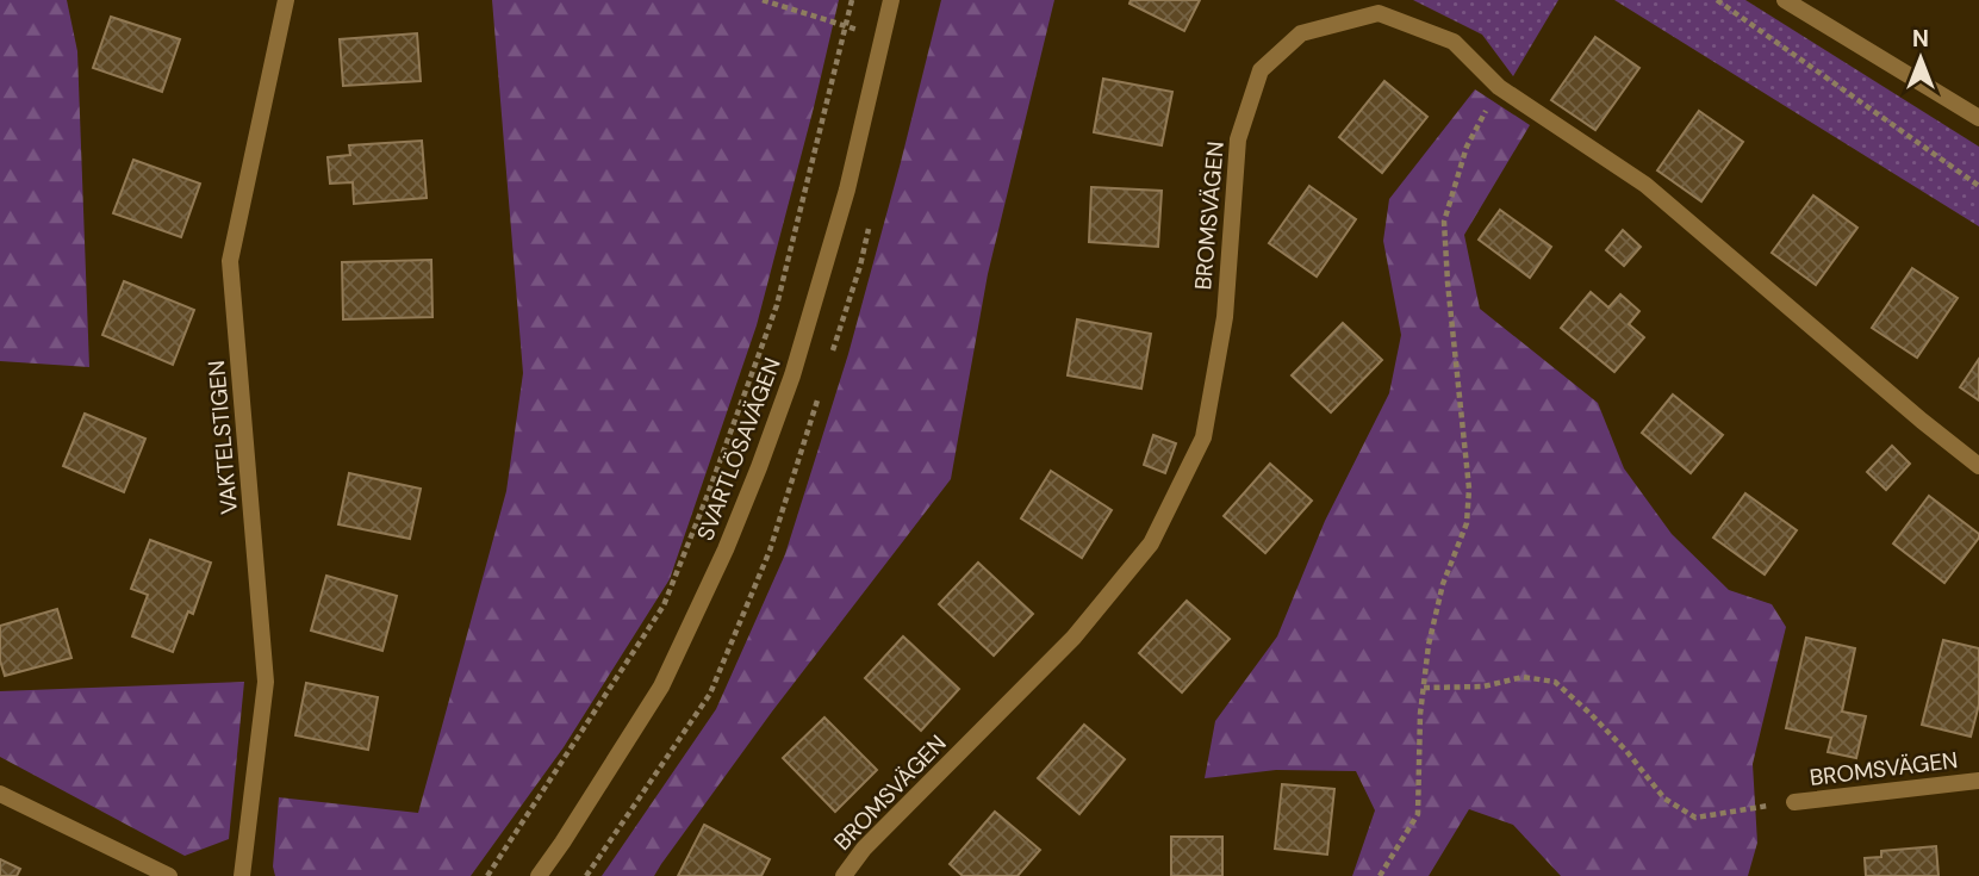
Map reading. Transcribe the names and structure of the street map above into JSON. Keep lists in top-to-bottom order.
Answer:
{
  "streets": {
    "street": ["BROMSVÄGEN", "VAKTELSTIGEN", "SVARTLÖSAVÄGEN"]
  },
  "north": "top"
}
